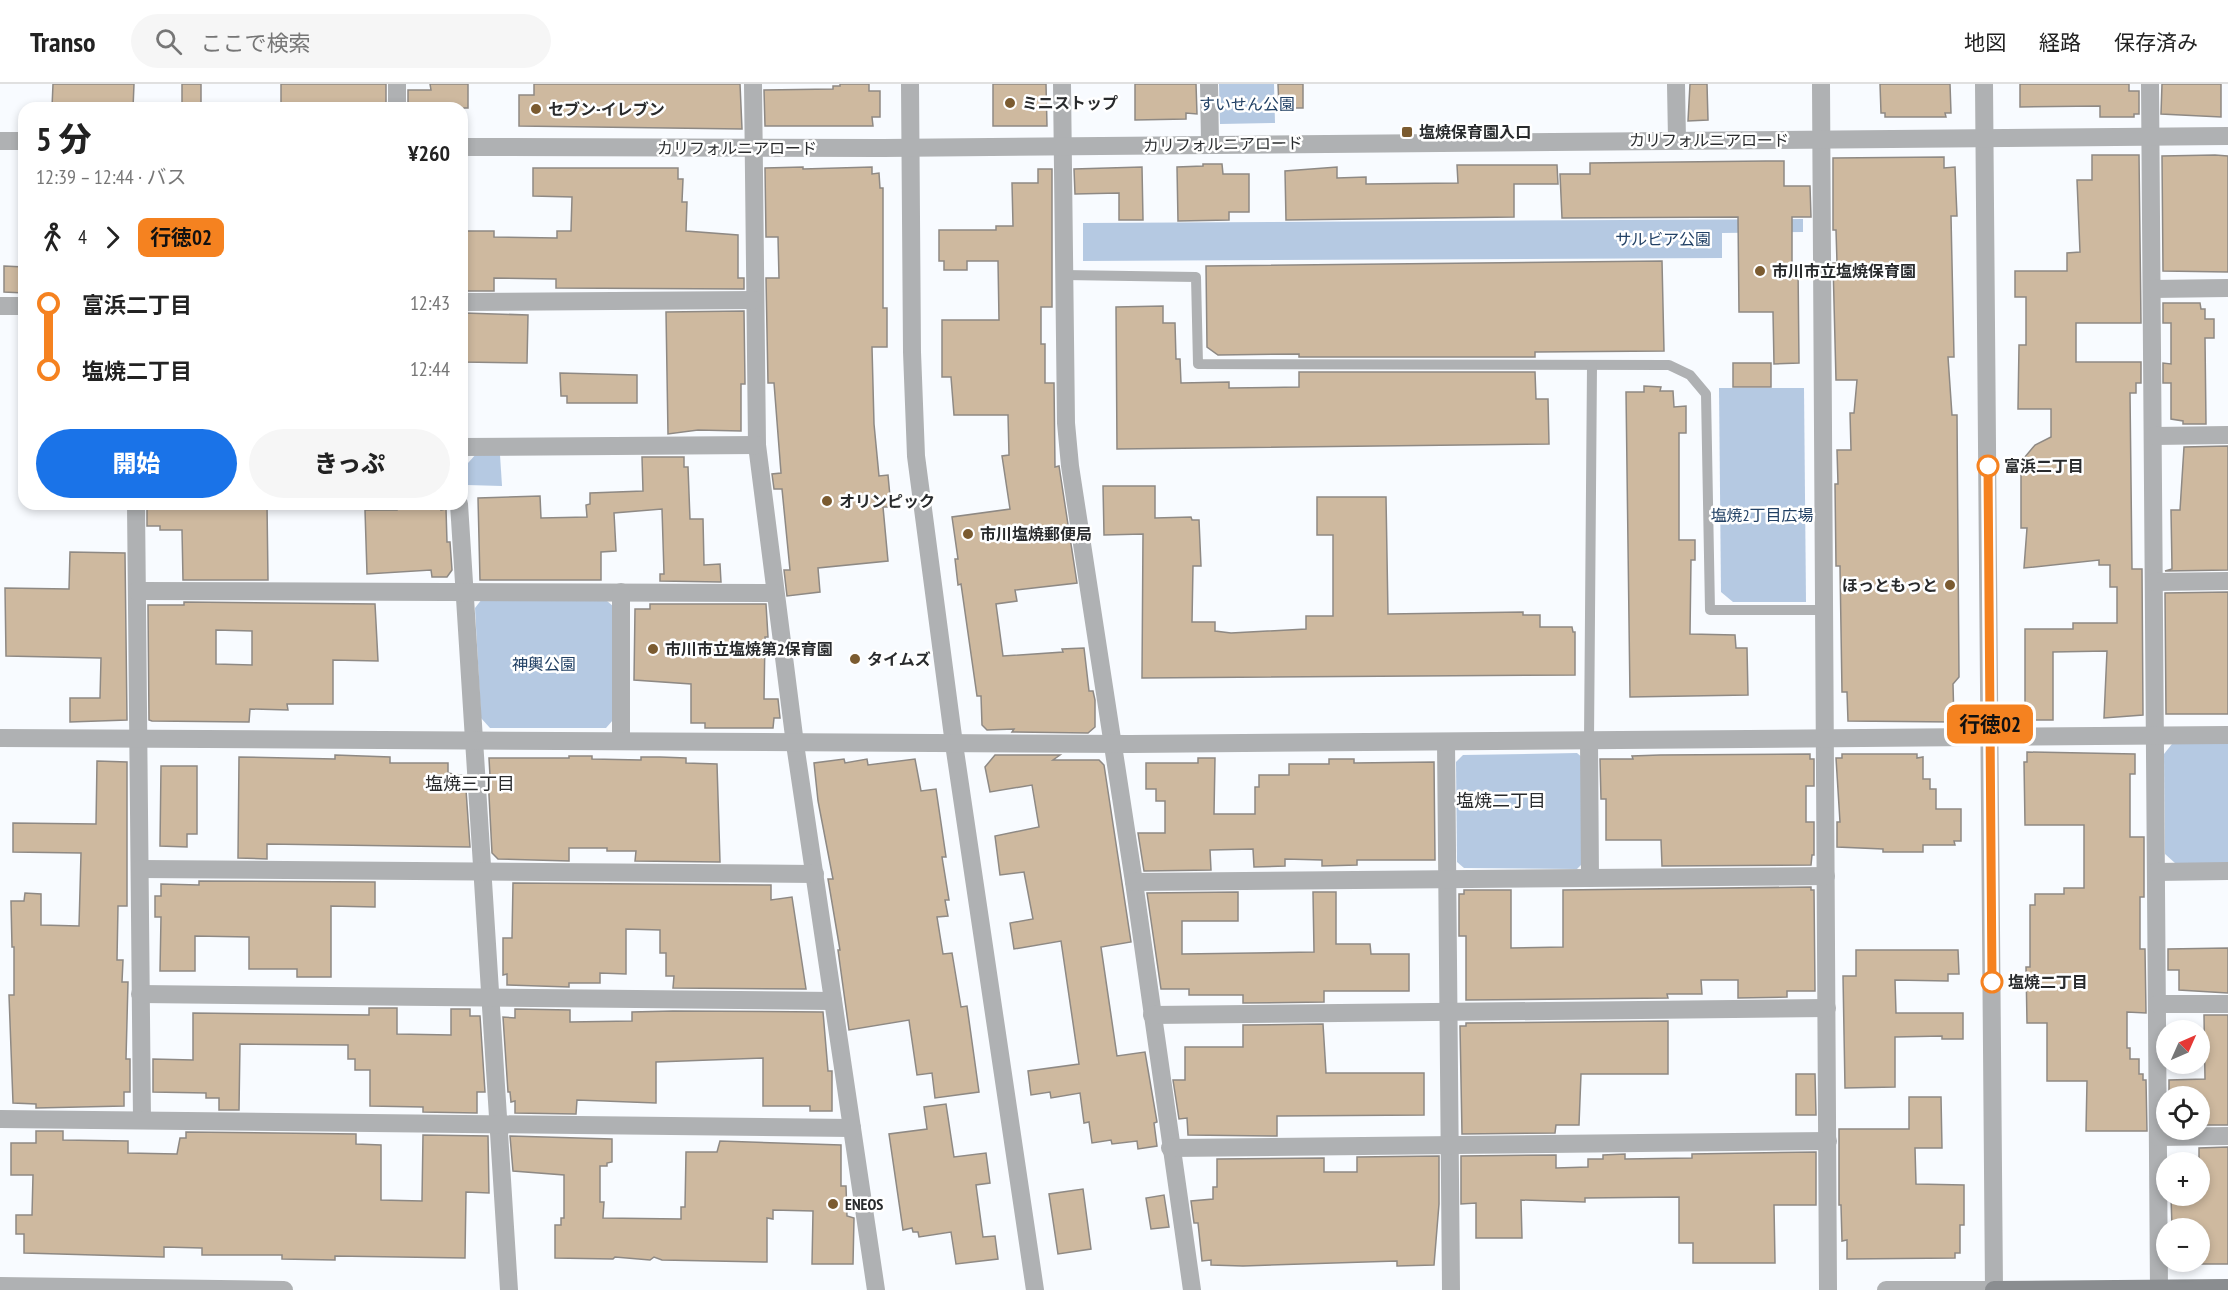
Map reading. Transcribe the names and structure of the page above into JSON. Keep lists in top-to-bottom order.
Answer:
{
  "streets": {
    "street": ["カリフォルニアロード"]
  },
  "districts": ["塩焼三丁目", "塩焼二丁目"],
  "parks": [
    "すいせん公園",
    "サルビア公園",
    "塩焼2丁目広場",
    "神輿公園"
  ],
  "places": {
    "other": [
      "ミニストップ",
      "セブン-イレブン",
      "市川市立塩焼保育園",
      "富浜二丁目",
      "オリンピック",
      "市川塩焼郵便局",
      "ほっともっと",
      "市川市立塩焼第2保育園",
      "タイムズ",
      "塩焼二丁目",
      "ENEOS"
    ],
    "transit": ["塩焼保育園入口"]
  },
  "lines": ["bus line 行徳02"],
  "north": "top right",
  "page": {
    "header": "Transo",
    "search": "ここで検索",
    "nav": ["地図", "経路", "保存済み"],
    "on_map": "行徳02",
    "heading": ["5 分", "12:39 – 12:44 · バス", "¥260"],
    "legs": ["4", "行徳02"],
    "list": [
      {
        "name": "富浜二丁目",
        "value": "12:43"
      },
      {
        "name": "塩焼二丁目",
        "value": "12:44"
      }
    ],
    "buttons": ["開始", "きっぷ"],
    "map_buttons": ["+", "−"]
  }
}
